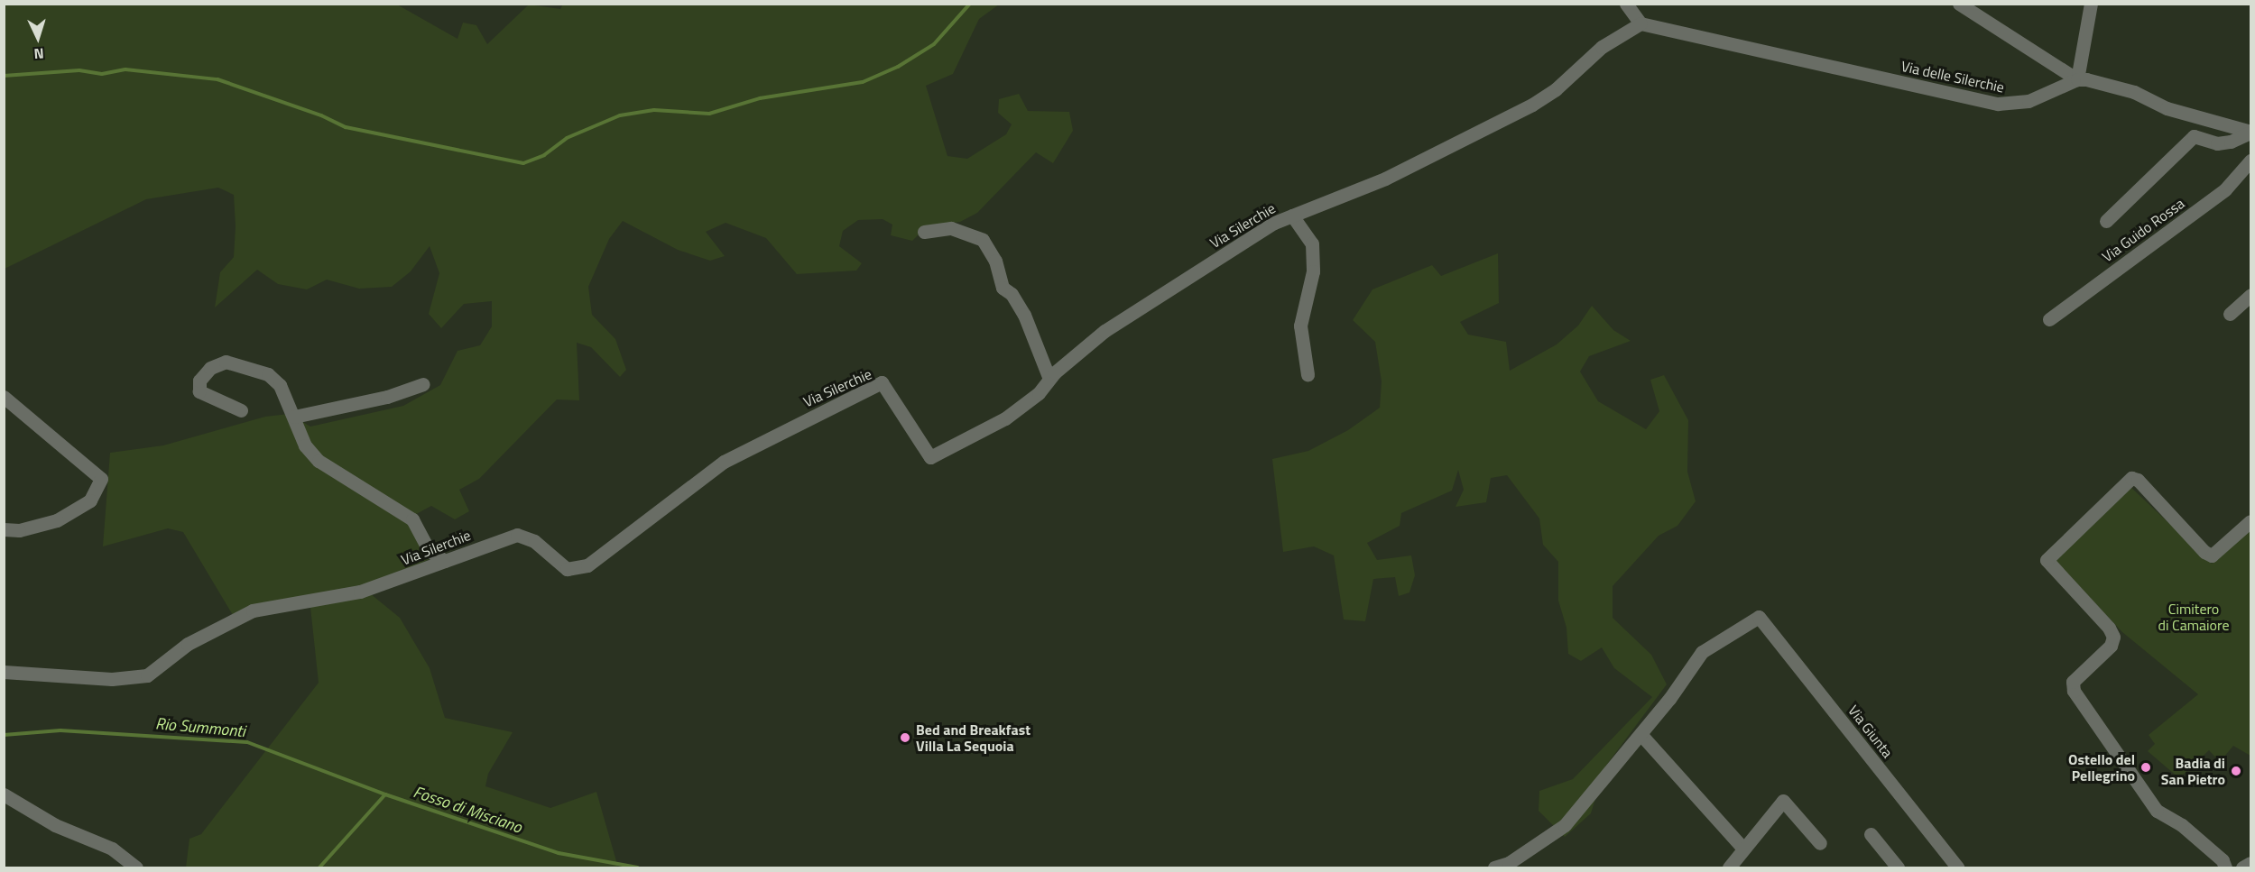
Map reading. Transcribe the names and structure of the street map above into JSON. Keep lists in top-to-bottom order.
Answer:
{
  "streets": {
    "street": [
      "Via delle Silerchie",
      "Via Silerchie",
      "Via Guido Rossa",
      "Via Giunta"
    ]
  },
  "crossings": [
    ["Via delle Silerchie", "Via Silerchie"]
  ],
  "water": ["Rio Summonti", "Fosso di Misciano"],
  "parks": ["Cimitero di Camaiore"],
  "places": ["Bed and Breakfast Villa La Sequoia", "Ostello del Pellegrino", "Badia di San Pietro"],
  "north": "bottom"
}
